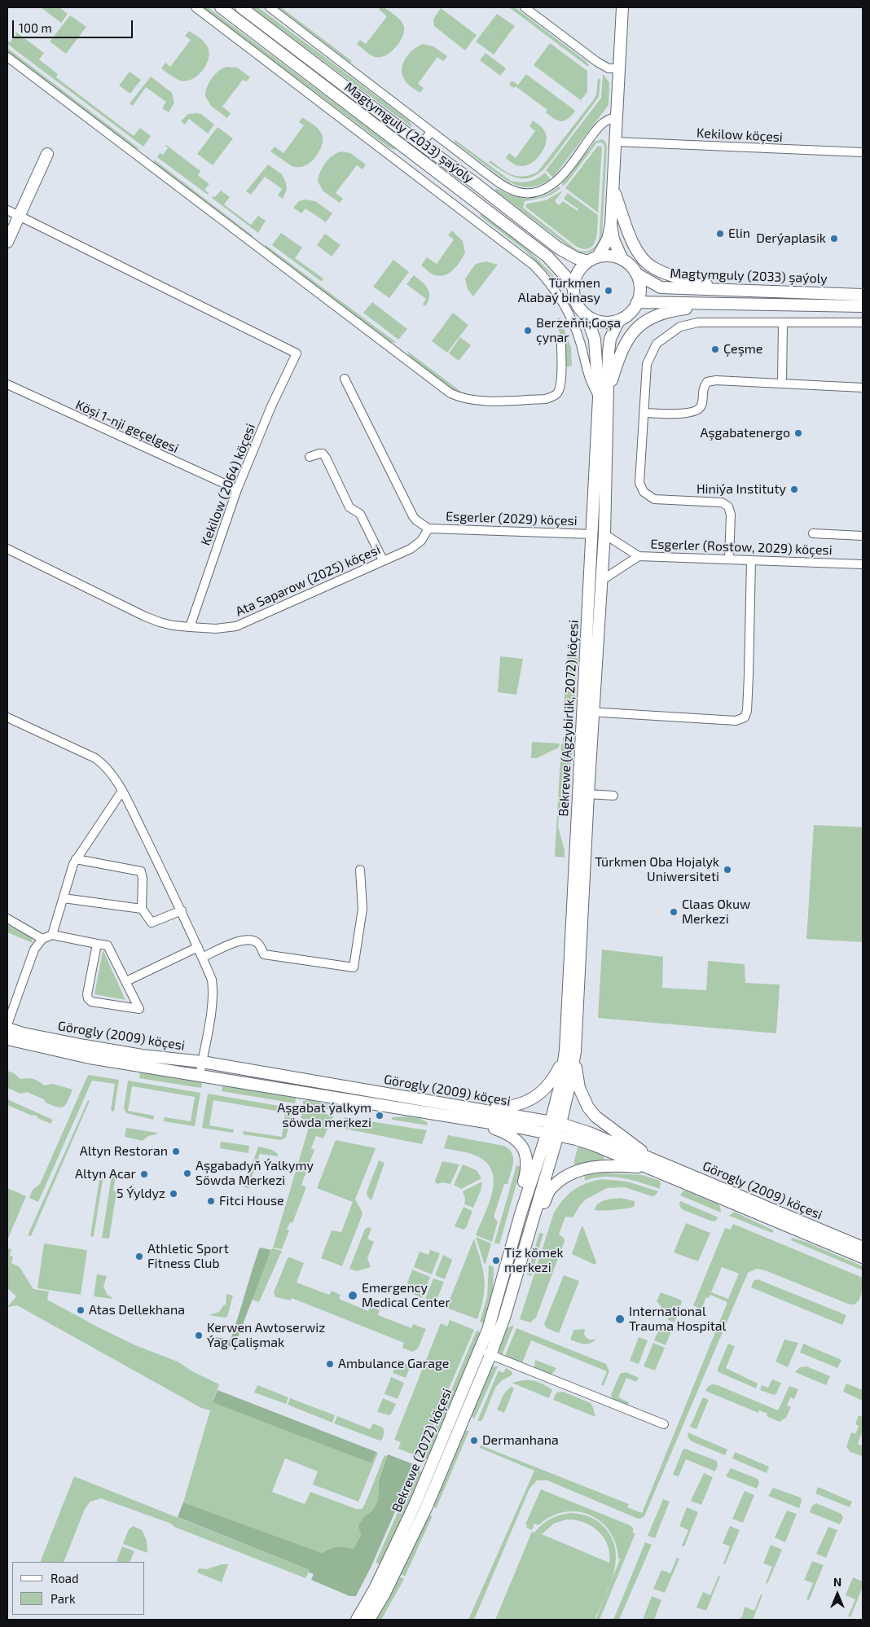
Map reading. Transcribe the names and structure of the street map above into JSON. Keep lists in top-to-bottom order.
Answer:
{
  "streets": {
    "main road": [
      "Magtymguly (2033) şaýoly",
      "Bekrewe (Agzybirlik, 2072) köçesi",
      "Görogly (2009) köçesi",
      "Bekrewe (2072) köçesi"
    ],
    "street": [
      "Kekilow köçesi",
      "Köşi 1-nji geçelgesi",
      "Kekilow (2064) köçesi",
      "Esgerler (2029) köçesi",
      "Esgerler (Rostow, 2029) köçesi",
      "Ata Saparow (2025) köçesi"
    ]
  },
  "crossings": [
    ["Magtymguly (2033) şaýoly", "Bekrewe (Agzybirlik, 2072) köçesi"],
    ["Köşi 1-nji geçelgesi", "Kekilow (2064) köçesi"],
    ["Kekilow (2064) köçesi", "Ata Saparow (2025) köçesi"],
    ["Esgerler (2029) köçesi", "Ata Saparow (2025) köçesi"],
    ["Esgerler (2029) köçesi", "Bekrewe (Agzybirlik, 2072) köçesi"],
    ["Esgerler (Rostow, 2029) köçesi", "Bekrewe (Agzybirlik, 2072) köçesi"],
    ["Bekrewe (Agzybirlik, 2072) köçesi", "Görogly (2009) köçesi"],
    ["Bekrewe (Agzybirlik, 2072) köçesi", "Bekrewe (2072) köçesi"],
    ["Görogly (2009) köçesi", "Bekrewe (2072) köçesi"]
  ],
  "places": [
    "Elin",
    "Derýaplasik",
    "Türkmen Alabaý binasy",
    "Berzeňňi;Goşa çynar",
    "Çeşme",
    "Aşgabatenergo",
    "Hiniýa Instituty",
    "Türkmen Oba Hojalyk Uniwersiteti",
    "Claas Okuw Merkezi",
    "Aşgabat ýalkym söwda merkezi",
    "Altyn Restoran",
    "Aşgabadyň Ýalkymy Söwda Merkezi",
    "Altyn Acar",
    "5 Ýyldyz",
    "Fitci House",
    "Athletic Sport Fitness Club",
    "Tiz kömek merkezi",
    "Emergency Medical Center",
    "Atas Dellekhana",
    "International Trauma Hospital",
    "Kerwen Awtoserwiz Ýag Çalişmak",
    "Ambulance Garage",
    "Dermanhana"
  ],
  "legend": ["Road", "Park"],
  "scale_bar": "100 m",
  "north": "top"
}
